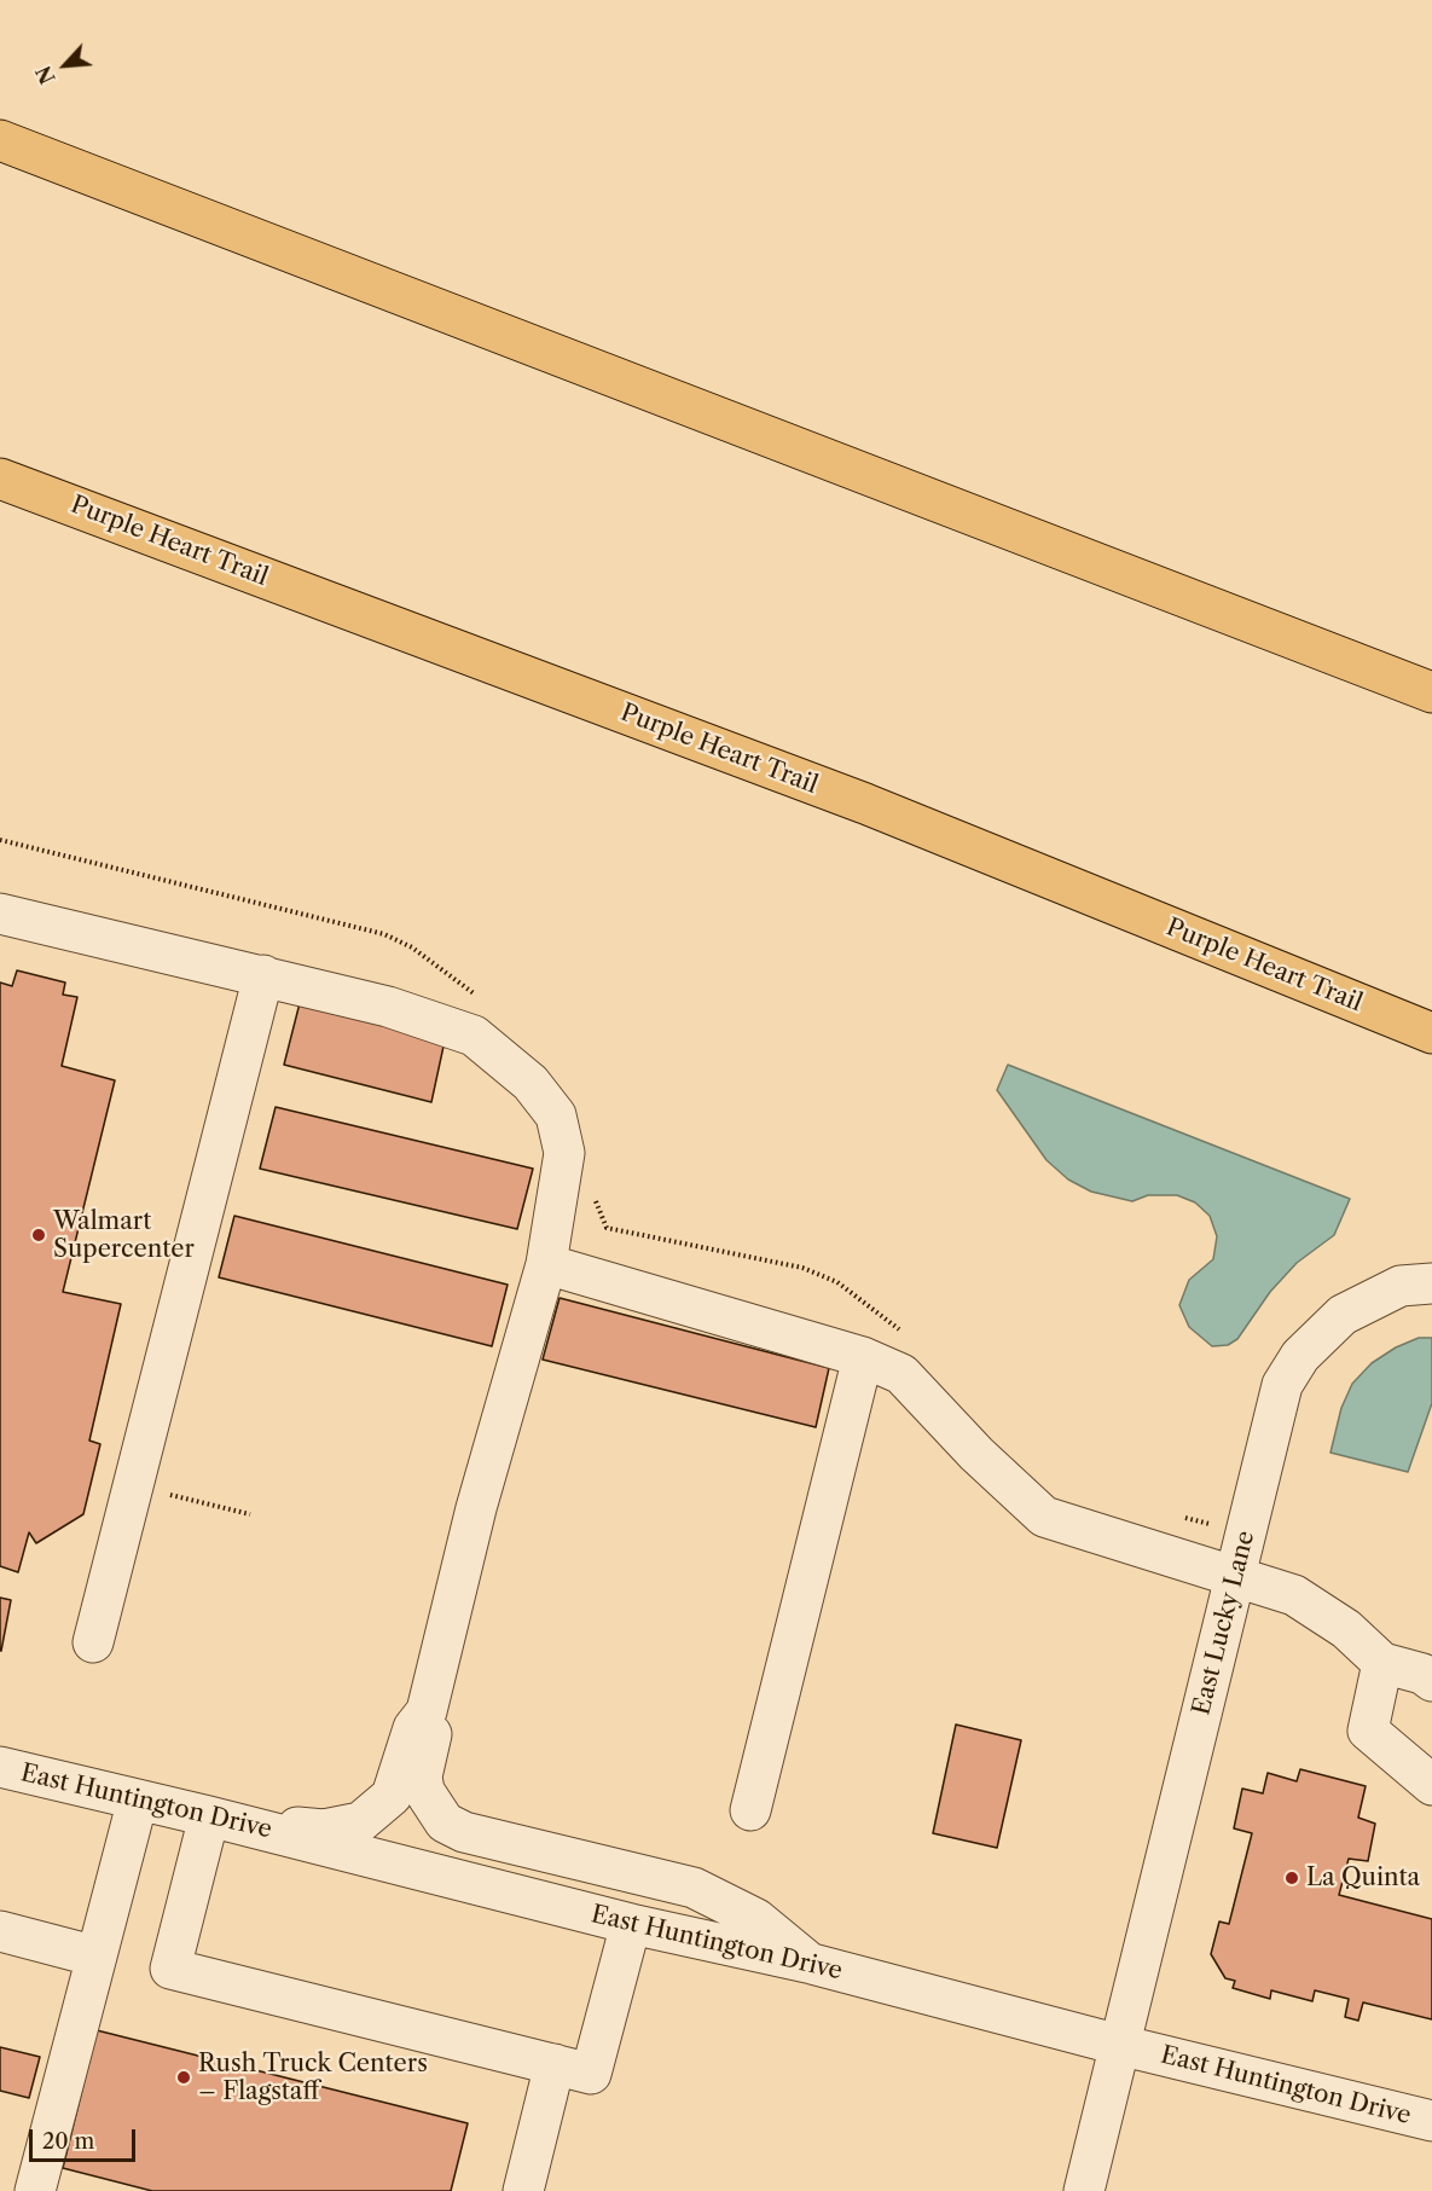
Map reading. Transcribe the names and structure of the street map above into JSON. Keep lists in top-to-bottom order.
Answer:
{
  "streets": {
    "highway": ["Purple Heart Trail"],
    "street": ["East Lucky Lane", "East Huntington Drive"]
  },
  "crossings": [
    ["East Lucky Lane", "East Huntington Drive"]
  ],
  "places": ["Walmart Supercenter", "La Quinta", "Rush Truck Centers – Flagstaff"],
  "scale_bar": "20 m",
  "north": "bottom left"
}
